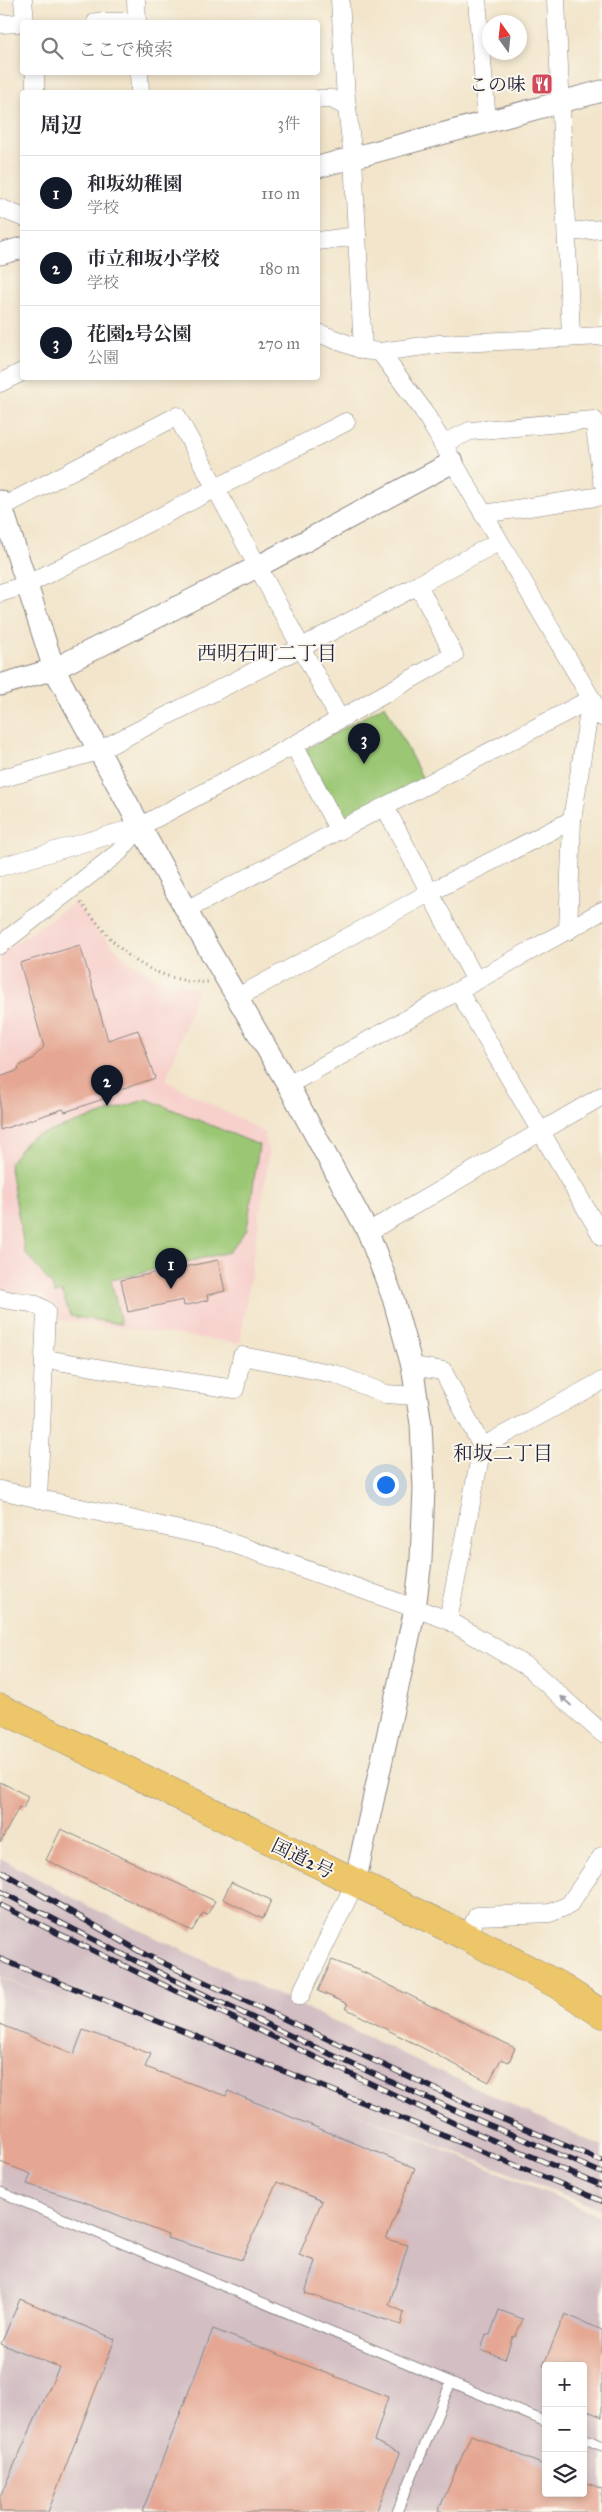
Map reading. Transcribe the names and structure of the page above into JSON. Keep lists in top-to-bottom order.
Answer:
{
  "streets": {
    "highway": ["国道2号"]
  },
  "districts": ["西明石町二丁目", "和坂二丁目"],
  "places": {
    "restaurant": ["この味"]
  },
  "north": "top",
  "page": {
    "search": "ここで検索",
    "heading": ["周辺", "3件"],
    "list": [
      {
        "mark": "1",
        "name": "和坂幼稚園",
        "note": "学校",
        "value": "110 m"
      },
      {
        "mark": "2",
        "name": "市立和坂小学校",
        "note": "学校",
        "value": "180 m"
      },
      {
        "mark": "3",
        "name": "花園2号公園",
        "note": "公園",
        "value": "270 m"
      }
    ],
    "pins": ["3", "2", "1"],
    "map_buttons": ["+", "−"]
  }
}
